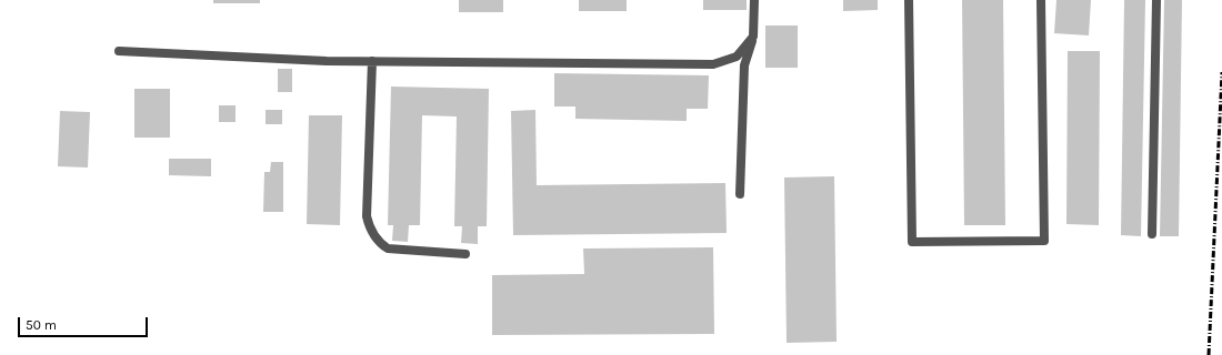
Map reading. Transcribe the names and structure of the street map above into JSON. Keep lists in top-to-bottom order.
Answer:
{
  "scale_bar": "50 m"
}
